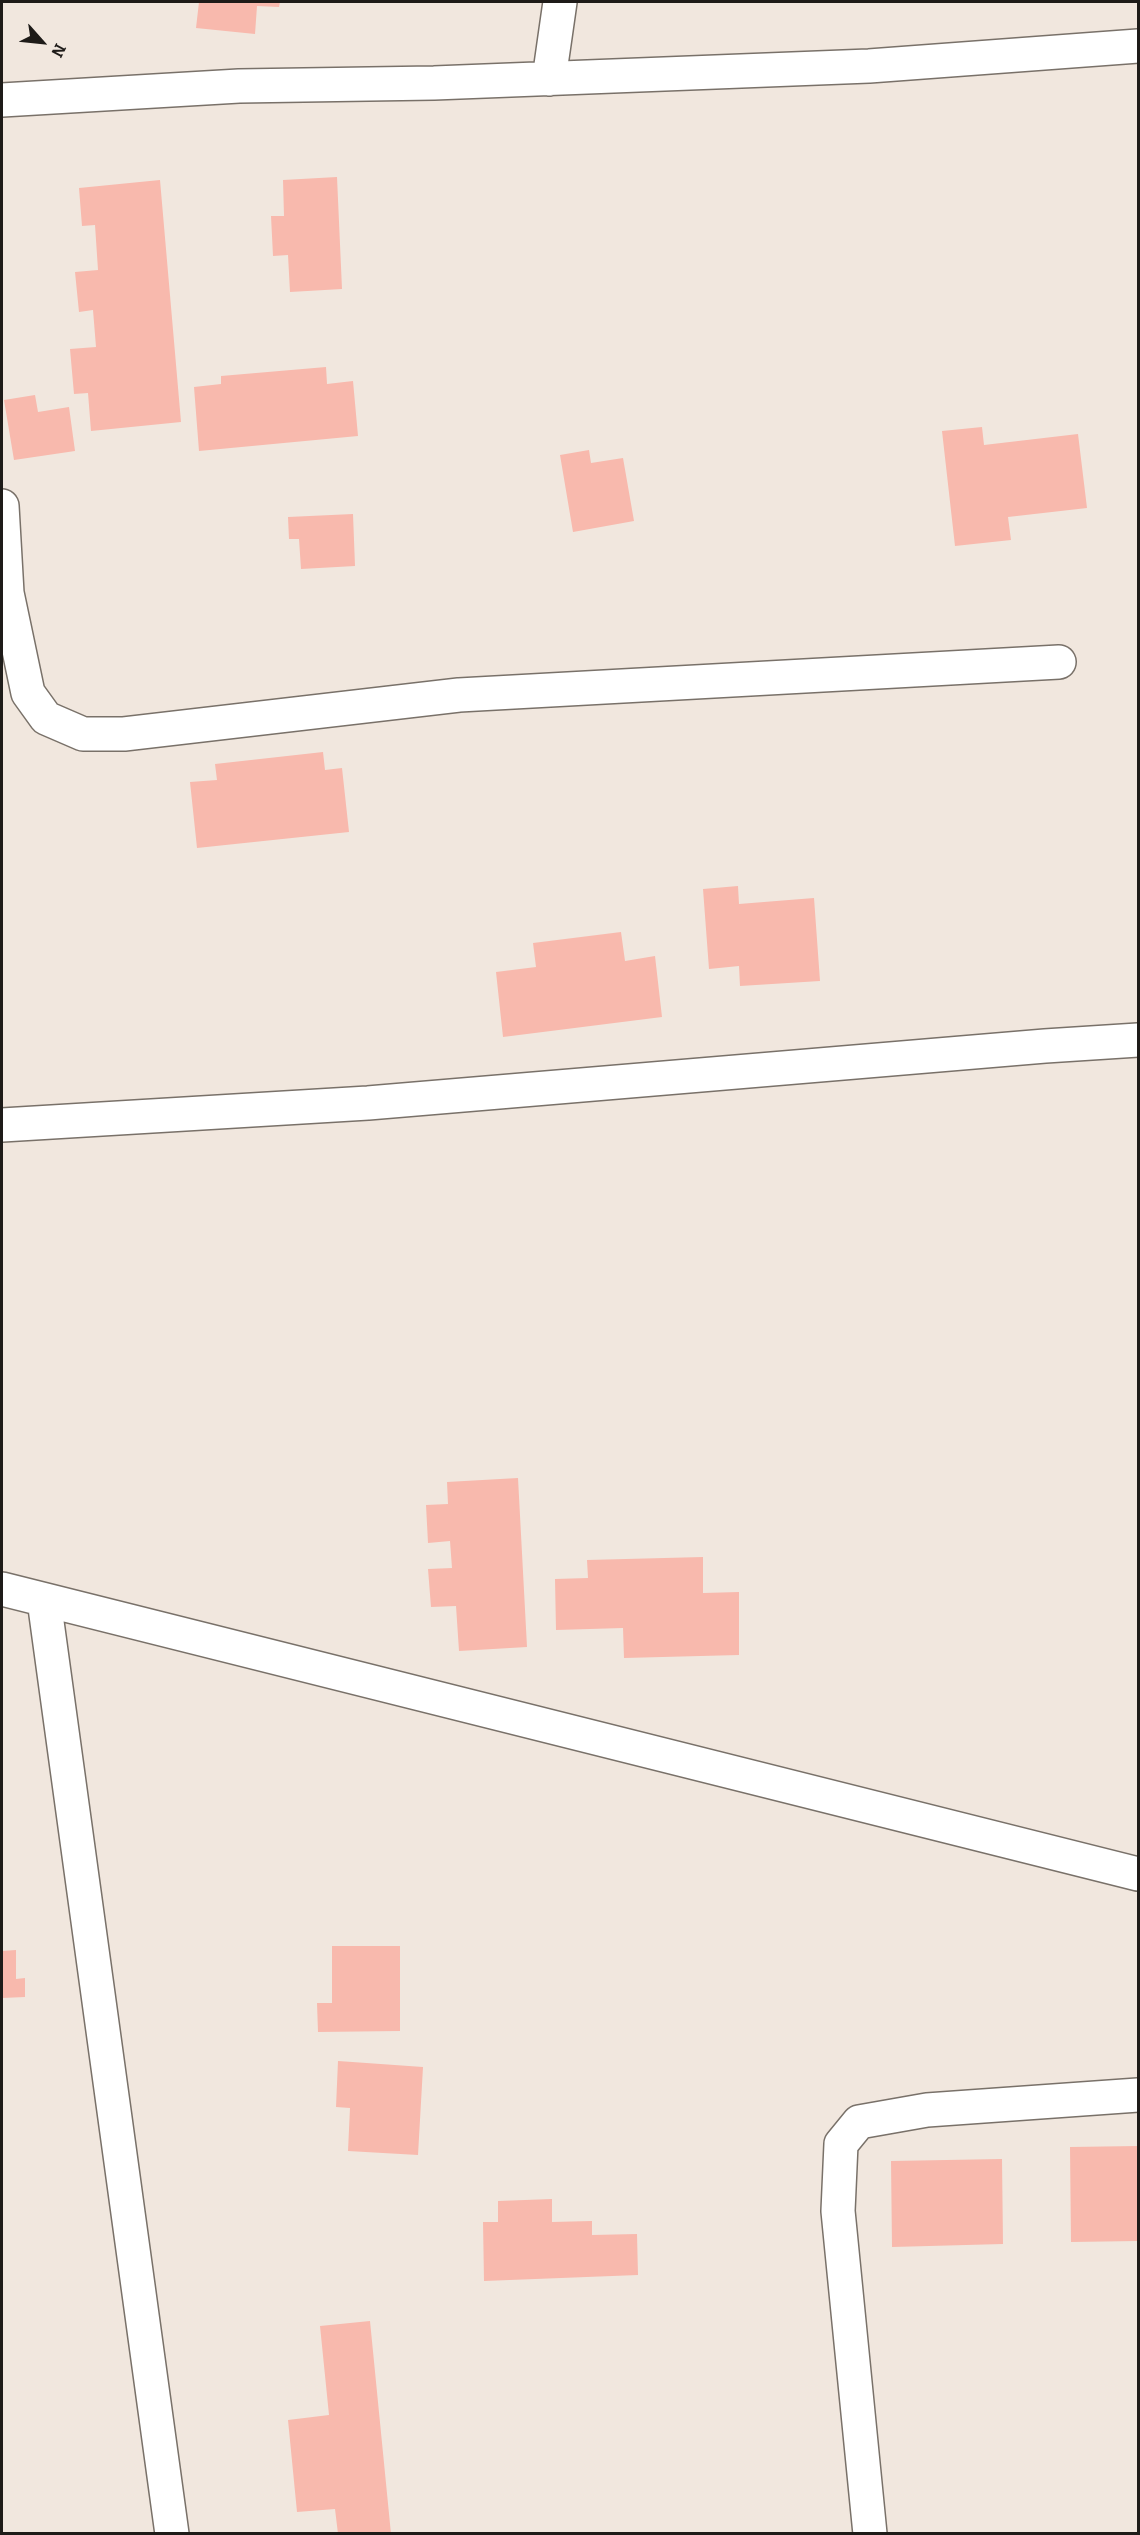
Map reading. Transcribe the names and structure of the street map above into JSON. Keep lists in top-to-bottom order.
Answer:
{
  "north": "bottom right"
}
